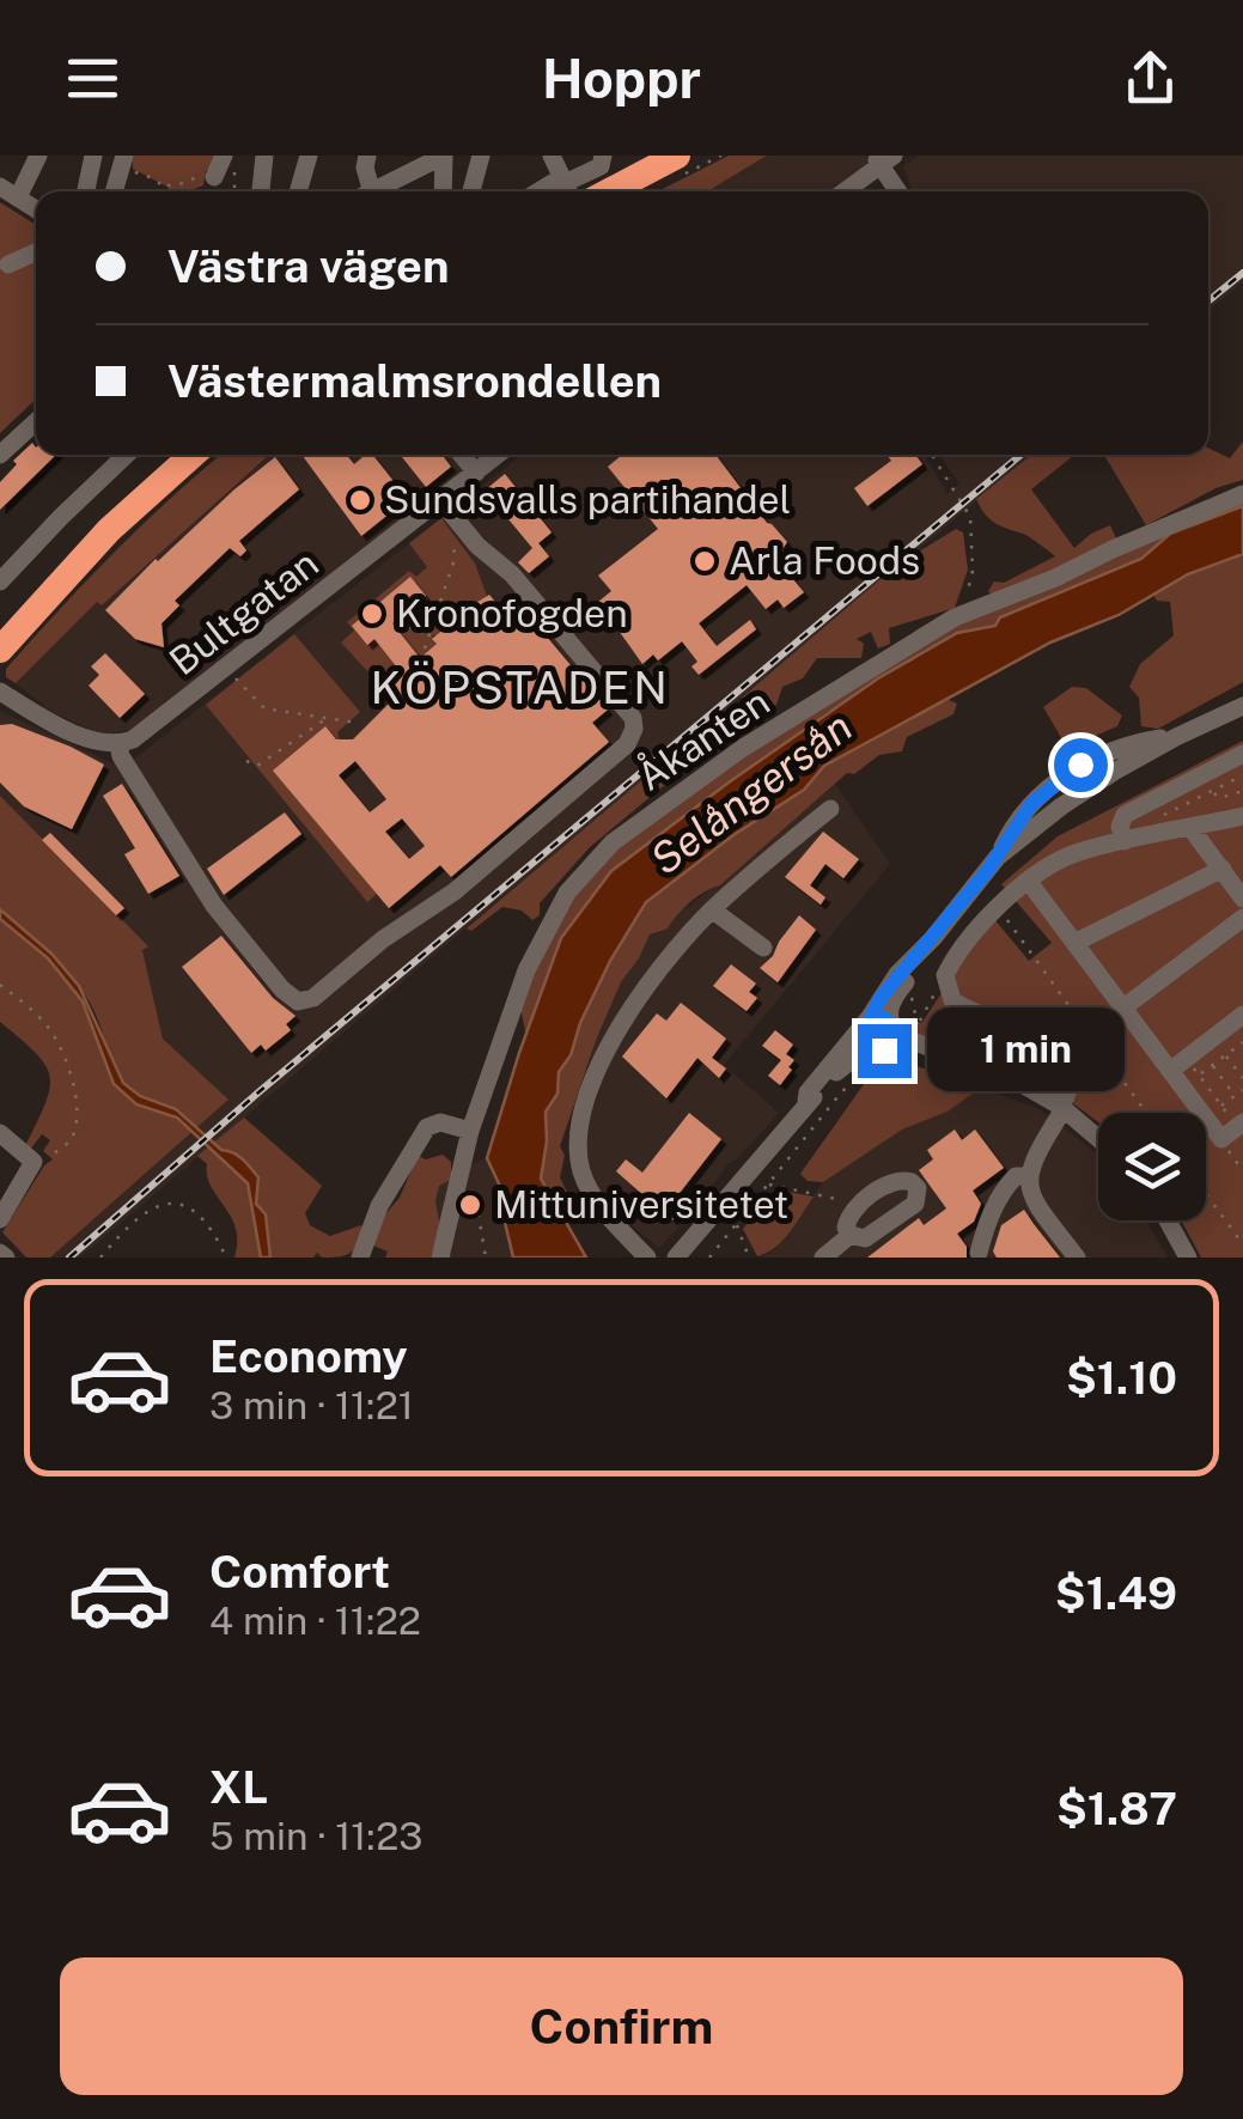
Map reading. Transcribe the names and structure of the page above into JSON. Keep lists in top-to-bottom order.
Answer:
{
  "streets": {
    "street": ["Bultgatan", "Åkanten"]
  },
  "districts": ["KÖPSTADEN"],
  "water": ["Selångersån"],
  "places": [
    "Sundsvalls partihandel",
    "Arla Foods",
    "Kronofogden",
    "Mittuniversitetet"
  ],
  "page": {
    "header": "Hoppr",
    "banner": ["Västra vägen", "Västermalmsrondellen"],
    "bubble": "1 min",
    "list": [
      {
        "name": "Economy",
        "note": "3 min · 11:21",
        "value": "$1.10"
      },
      {
        "name": "Comfort",
        "note": "4 min · 11:22",
        "value": "$1.49"
      },
      {
        "name": "XL",
        "note": "5 min · 11:23",
        "value": "$1.87"
      }
    ],
    "buttons": "Confirm"
  }
}
